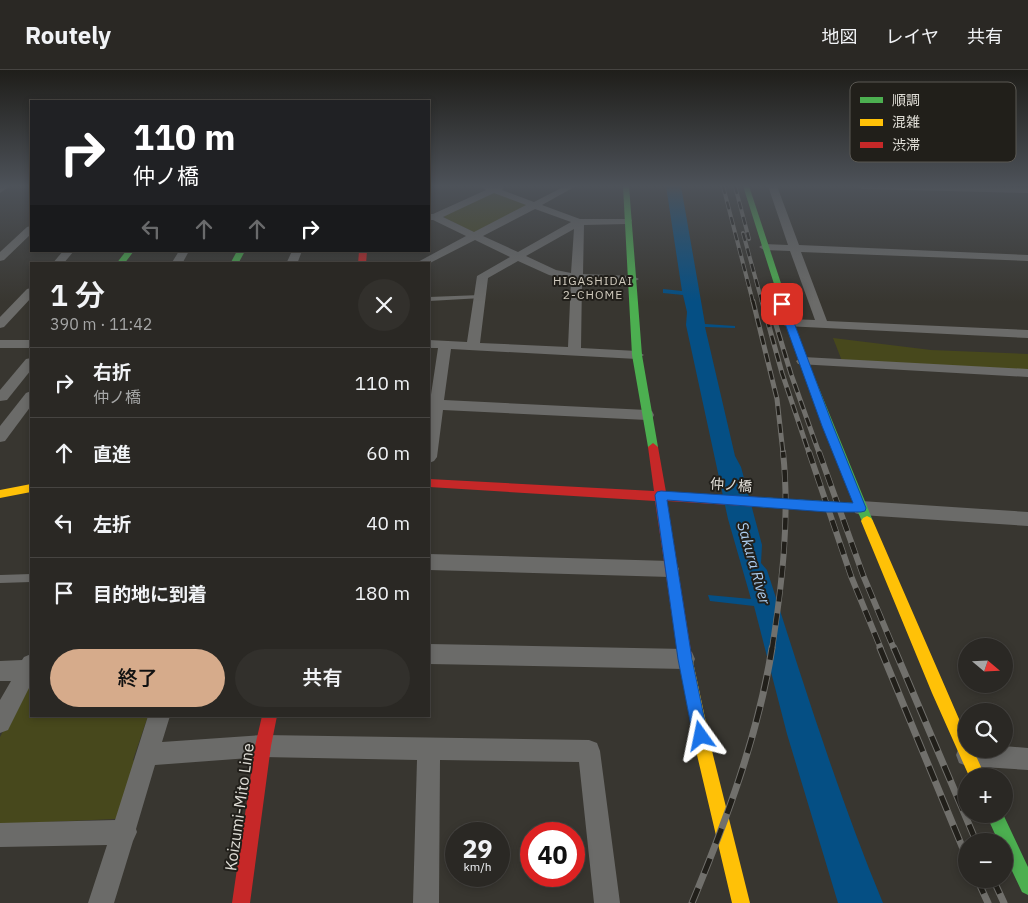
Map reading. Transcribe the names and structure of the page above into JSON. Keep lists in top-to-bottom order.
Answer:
{
  "streets": {
    "main road": ["仲ノ橋", "Koizumi-Mito Line"]
  },
  "districts": ["HIGASHIDAI 2-CHOME"],
  "water": ["Sakura River"],
  "legend": ["順調", "混雑", "渋滞"],
  "north": "right",
  "page": {
    "header": "Routely",
    "nav": ["地図", "レイヤ", "共有"],
    "turn": ["110 m", "仲ノ橋"],
    "heading": ["1 分", "390 m · 11:42"],
    "list": [
      {
        "name": "右折",
        "note": "仲ノ橋",
        "value": "110 m"
      },
      {
        "name": "直進",
        "value": "60 m"
      },
      {
        "name": "左折",
        "value": "40 m"
      },
      {
        "name": "目的地に到着",
        "value": "180 m"
      }
    ],
    "map_buttons": ["+", "−"],
    "buttons": ["終了", "共有"],
    "speed": "29 km/h",
    "limit": "40"
  }
}
